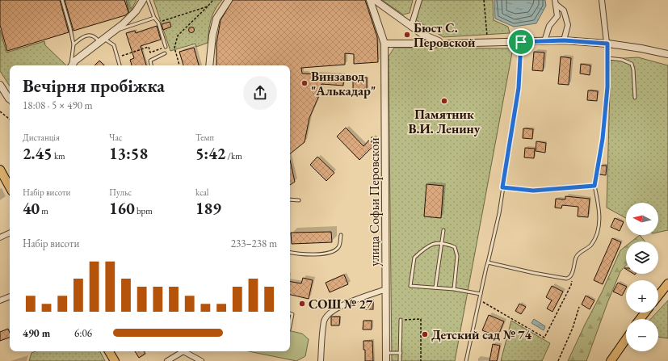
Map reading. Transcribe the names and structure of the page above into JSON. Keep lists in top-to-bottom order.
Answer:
{
  "streets": {
    "street": ["улица Софьи Перовской"]
  },
  "places": [
    "Бюст С. Перовской",
    "Винзавод \"Алькадар\"",
    "Памятник В.И. Ленину",
    "СОШ № 27",
    "Детский сад № 74"
  ],
  "north": "left",
  "page": {
    "heading": ["Вечірня пробіжка", "18:08 · 5 × 490 m"],
    "stats": [
      ["Дистанція", "2.45 km"],
      ["Час", "13:58"],
      ["Темп", "5:42 /km"],
      ["Набір висоти", "40 m"],
      ["Пульс", "160 bpm"],
      ["kcal", "189"]
    ],
    "map_buttons": ["+", "−"],
    "chart": ["Набір висоти", "233–238 m"],
    "list": [
      {
        "name": "490 m",
        "note": "6:06"
      }
    ]
  }
}
